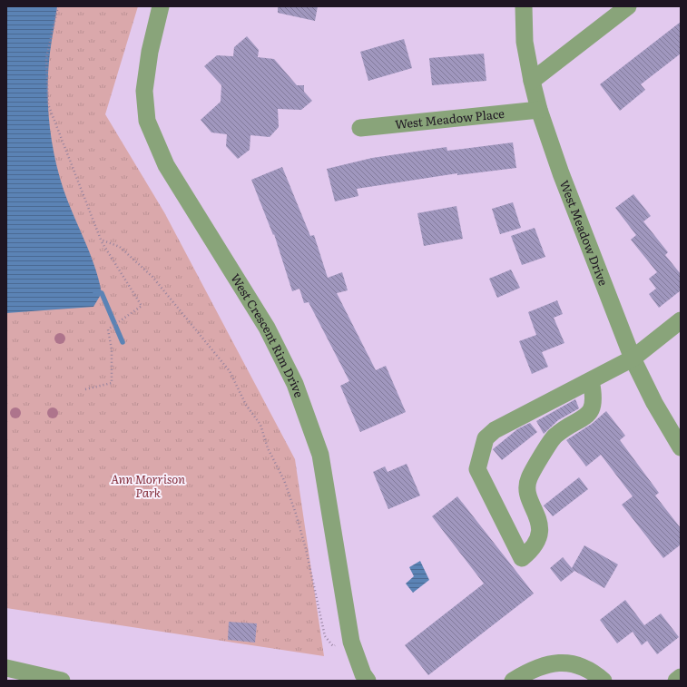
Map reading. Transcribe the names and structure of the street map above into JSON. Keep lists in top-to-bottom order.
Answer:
{
  "streets": {
    "street": ["West Meadow Place", "West Meadow Drive", "West Crescent Rim Drive"]
  },
  "crossings": [
    ["West Meadow Place", "West Meadow Drive"]
  ],
  "parks": ["Ann Morrison Park"]
}
